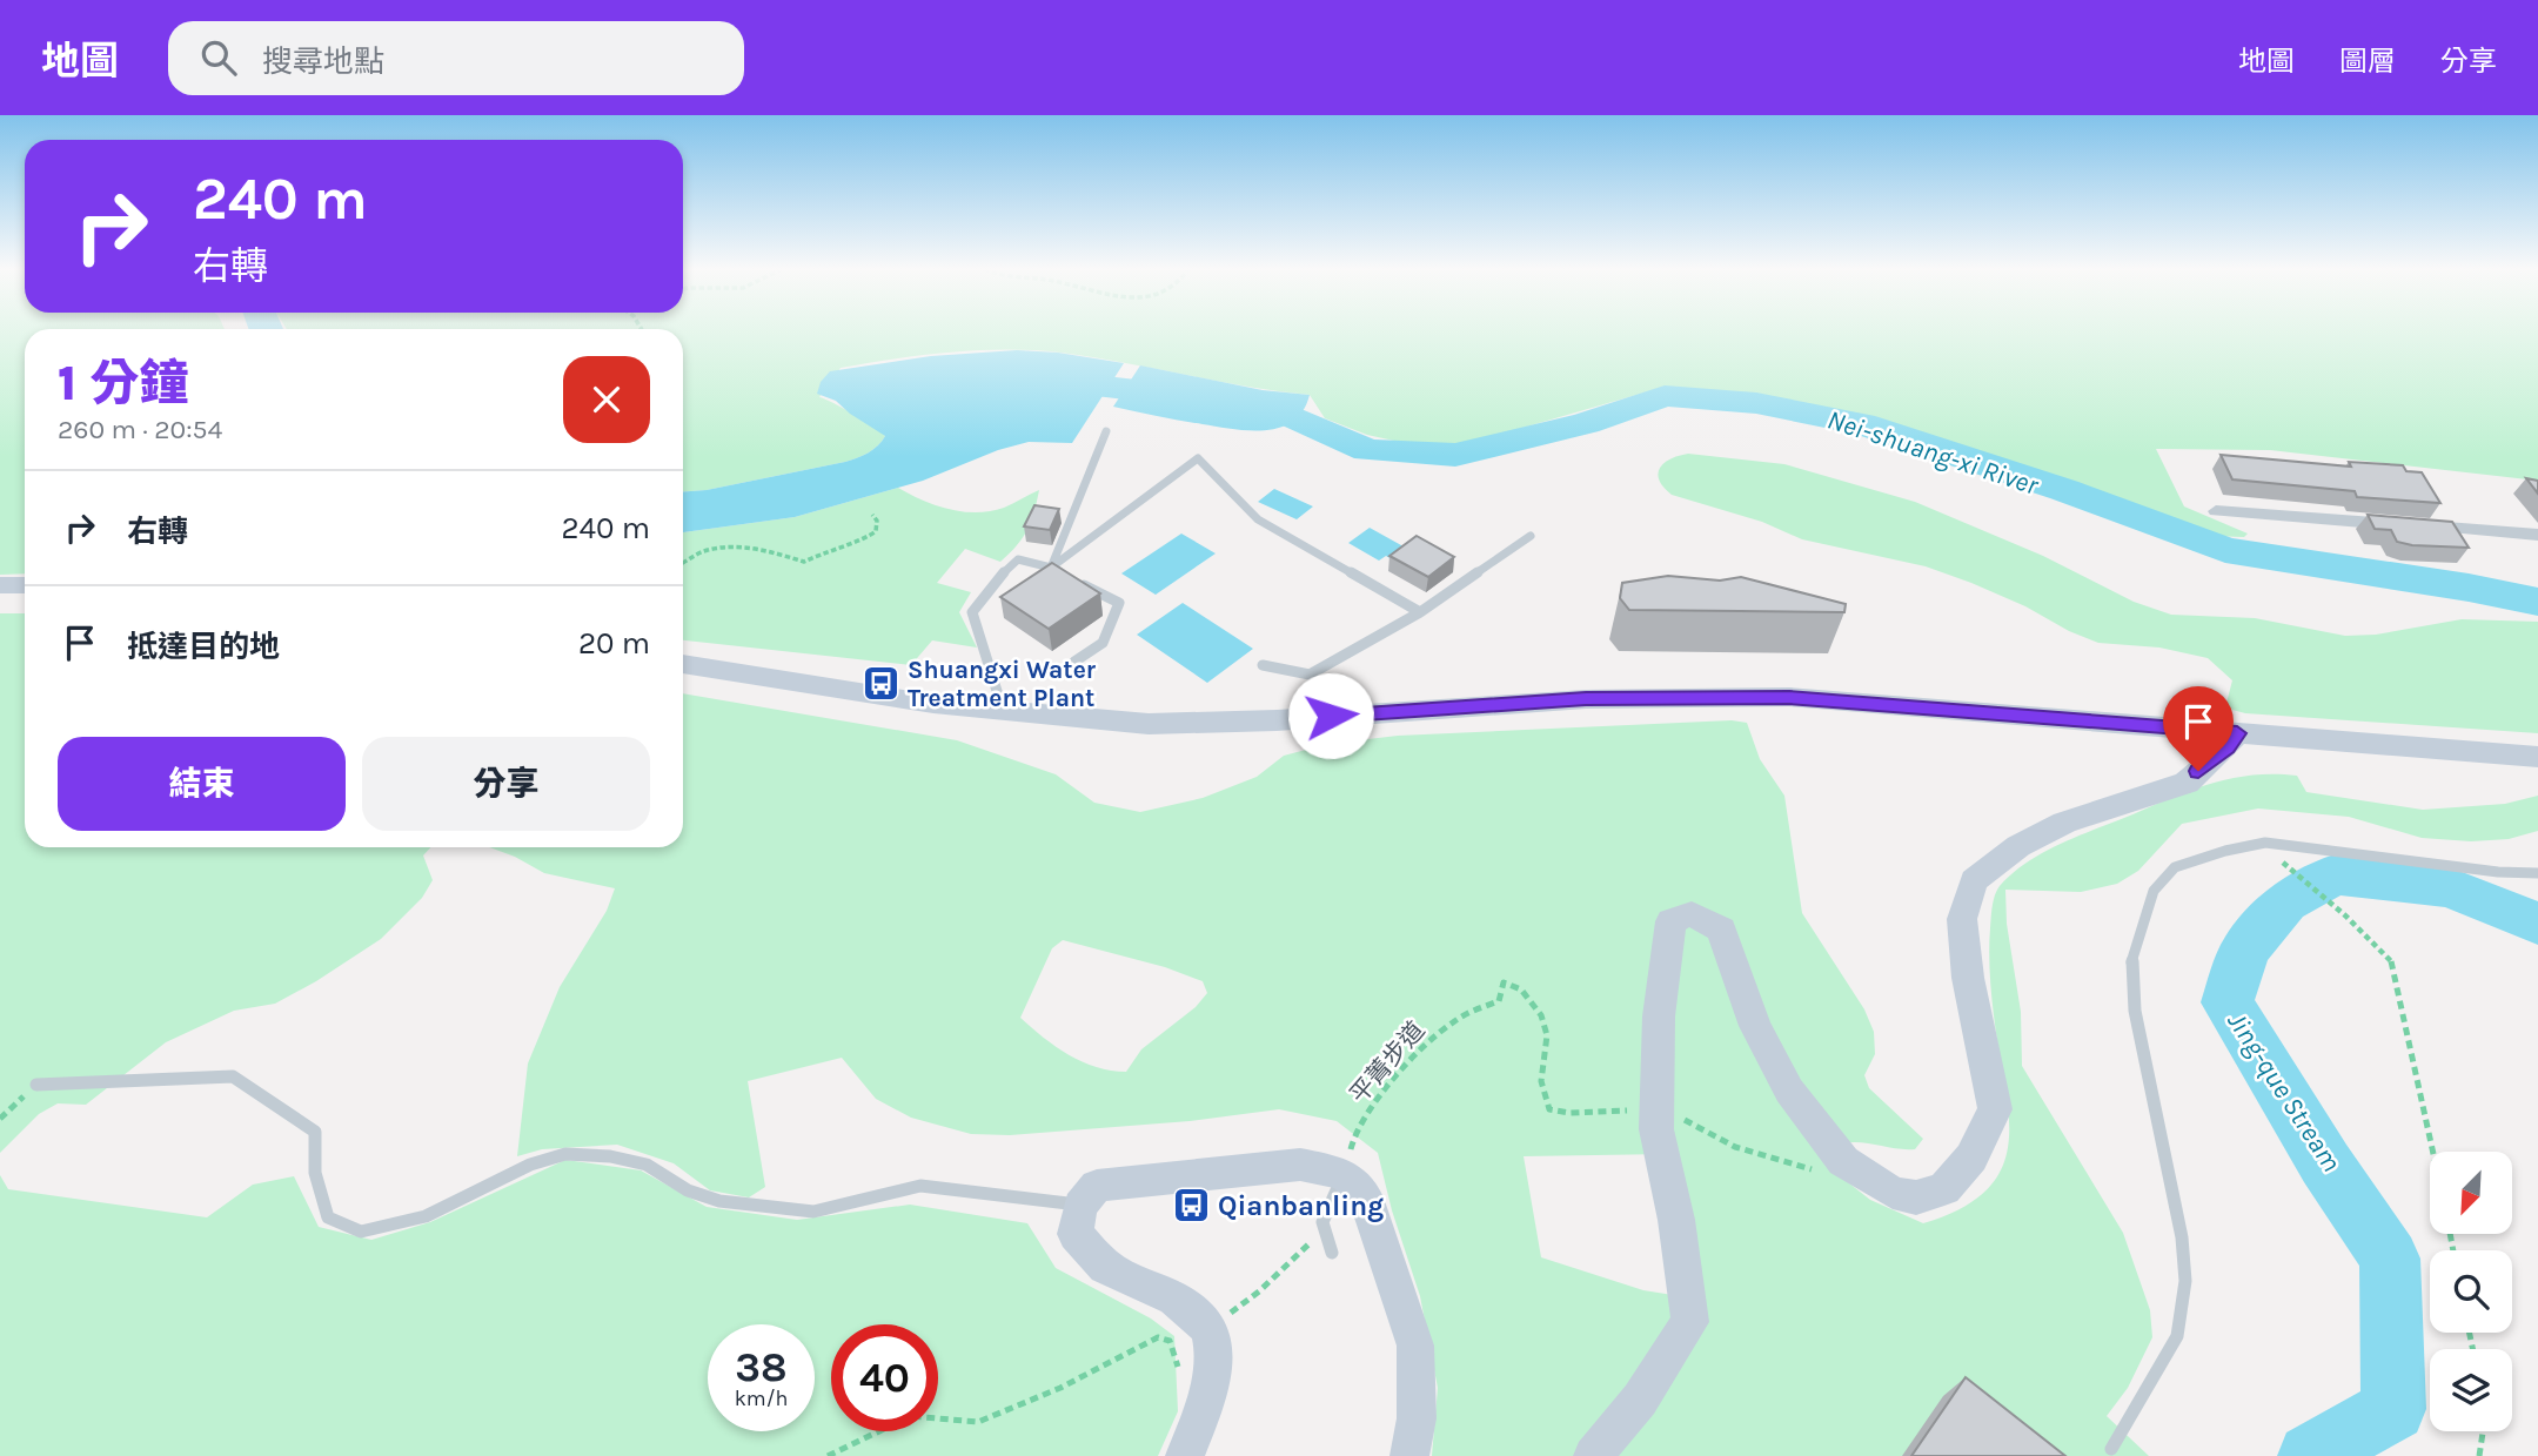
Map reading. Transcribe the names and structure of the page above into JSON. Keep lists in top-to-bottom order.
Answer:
{
  "streets": {
    "path": ["平菁步道"]
  },
  "water": ["Nei-shuang-xi River", "Jing-que Stream"],
  "places": {
    "bus stop": ["Shuangxi Water Treatment Plant", "Qianbanling"]
  },
  "north": "bottom left",
  "page": {
    "header": "地圖",
    "search": "搜尋地點",
    "nav": ["地圖", "圖層", "分享"],
    "turn": ["240 m", "右轉"],
    "heading": ["1 分鐘", "260 m · 20:54"],
    "list": [
      {
        "name": "右轉",
        "value": "240 m"
      },
      {
        "name": "抵達目的地",
        "value": "20 m"
      }
    ],
    "buttons": ["結束", "分享"],
    "speed": "38 km/h",
    "limit": "40"
  }
}
